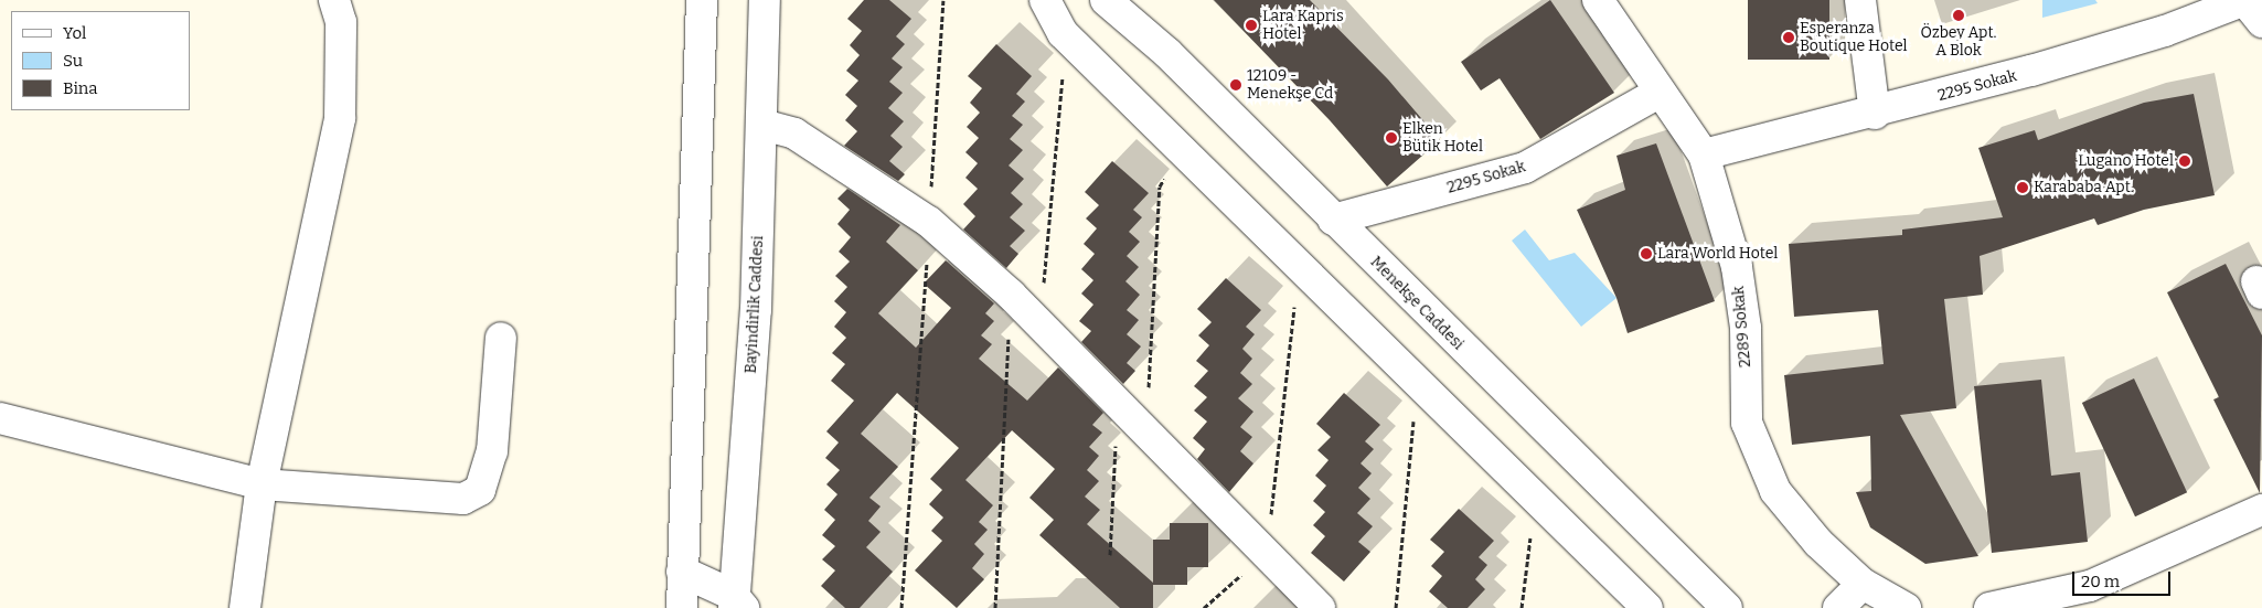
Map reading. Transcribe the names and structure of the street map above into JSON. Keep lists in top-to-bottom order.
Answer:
{
  "streets": {
    "street": [
      "2295 Sokak",
      "Menekşe Caddesi",
      "Bayindirlik Caddesi",
      "2289 Sokak"
    ]
  },
  "crossings": [
    ["2295 Sokak", "Menekşe Caddesi"],
    ["2295 Sokak", "2289 Sokak"]
  ],
  "places": [
    "Özbey Apt. A Blok",
    "Lara Kapris Hotel",
    "Esperanza Boutique Hotel",
    "12109 - Menekşe Cd",
    "Elken Bütik Hotel",
    "Lugano Hotel",
    "Karababa Apt.",
    "Lara World Hotel"
  ],
  "legend": ["Yol", "Su", "Bina"],
  "scale_bar": "20 m"
}
